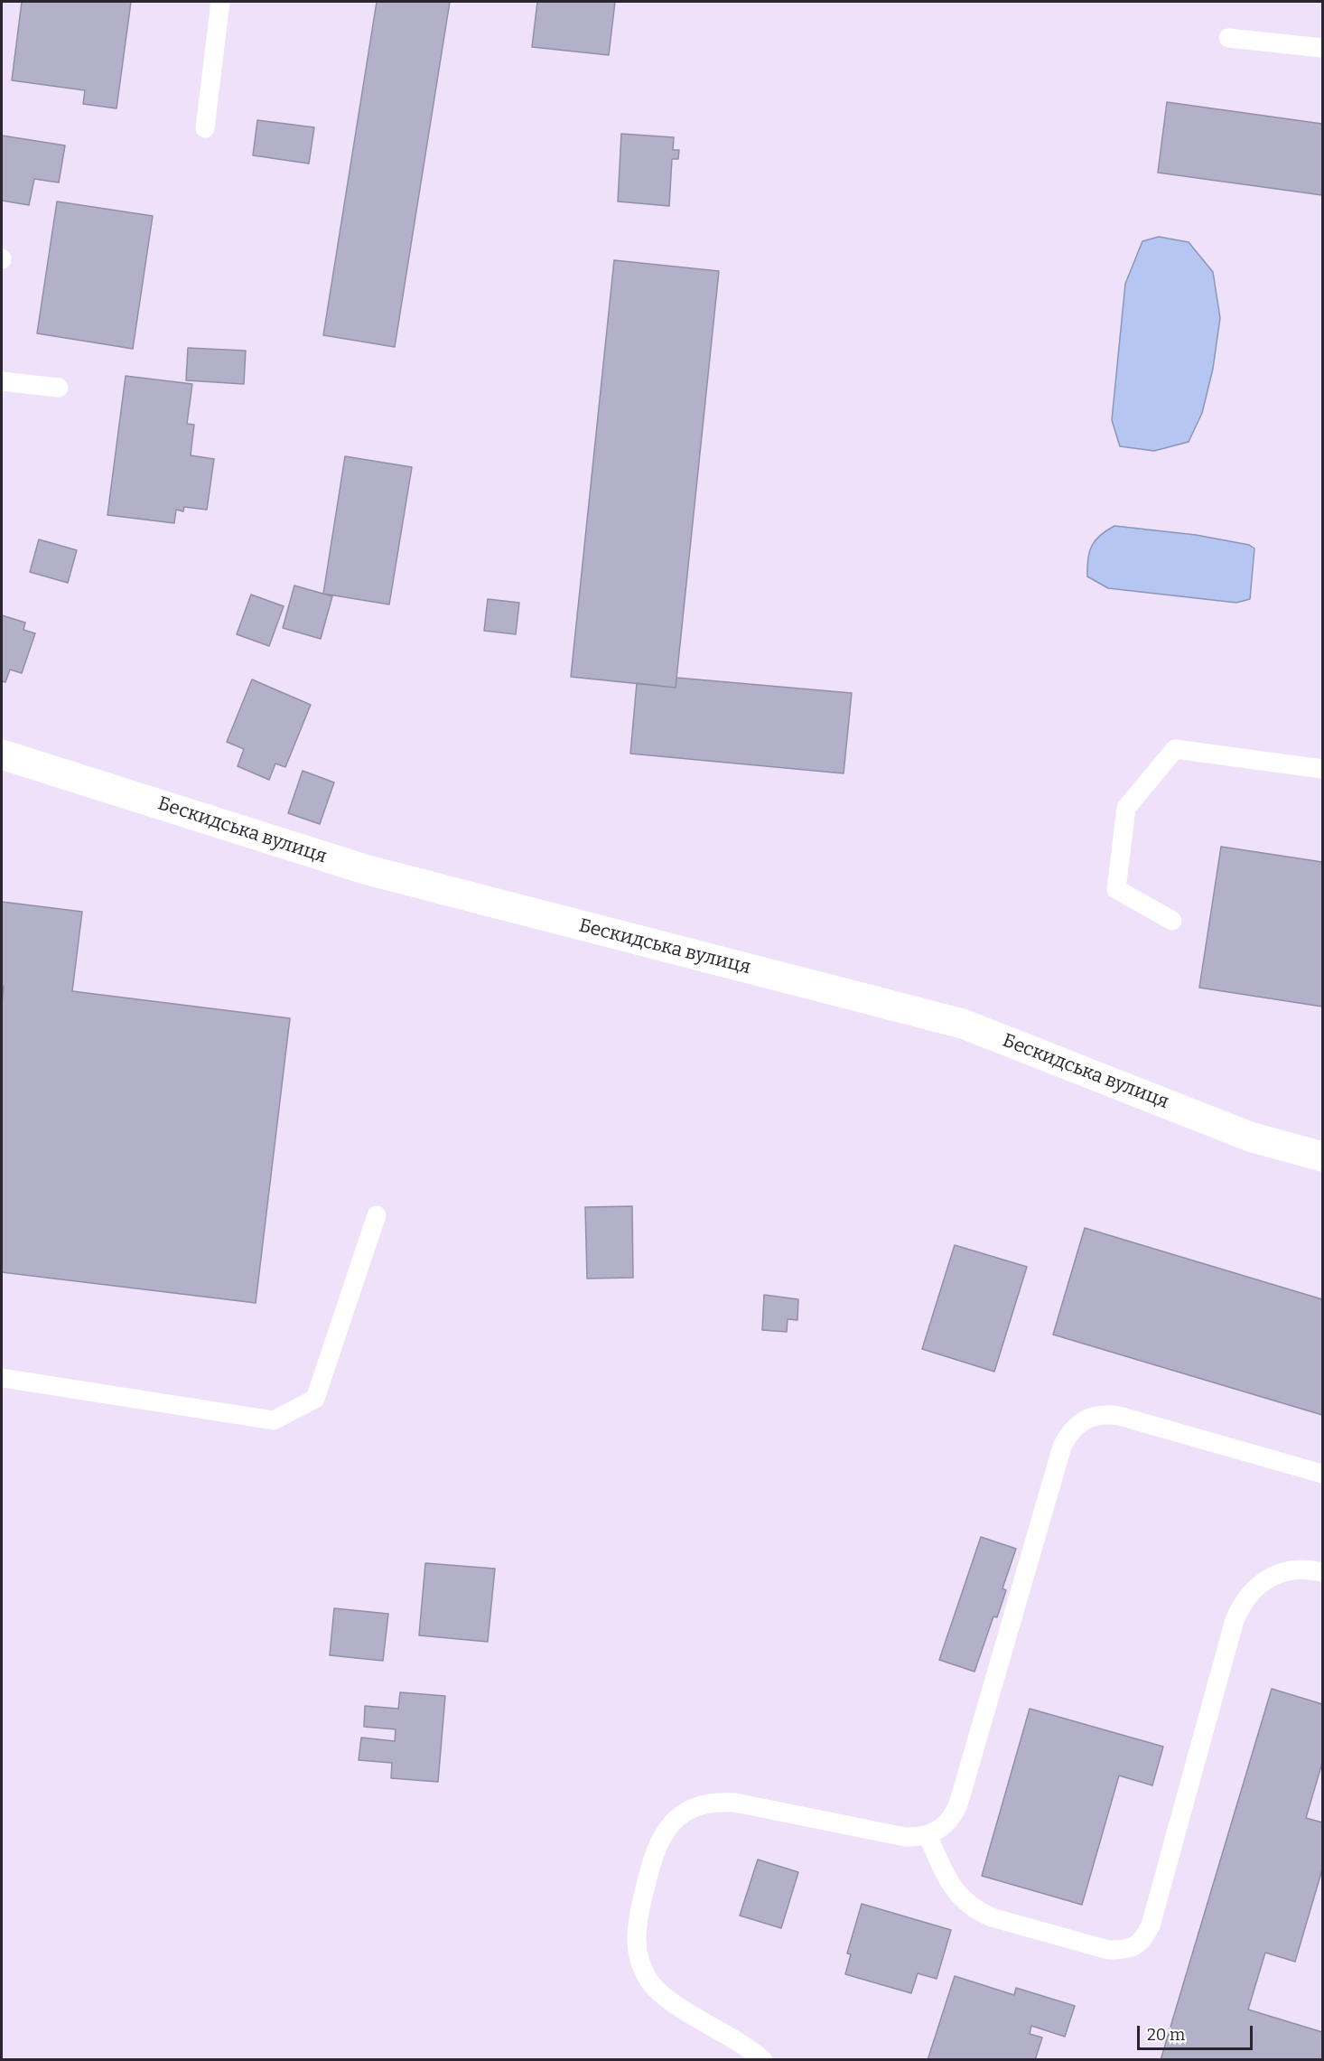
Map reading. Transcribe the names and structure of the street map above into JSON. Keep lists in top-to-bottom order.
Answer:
{
  "streets": {
    "street": ["Бескидська вулиця"]
  },
  "scale_bar": "20 m"
}
